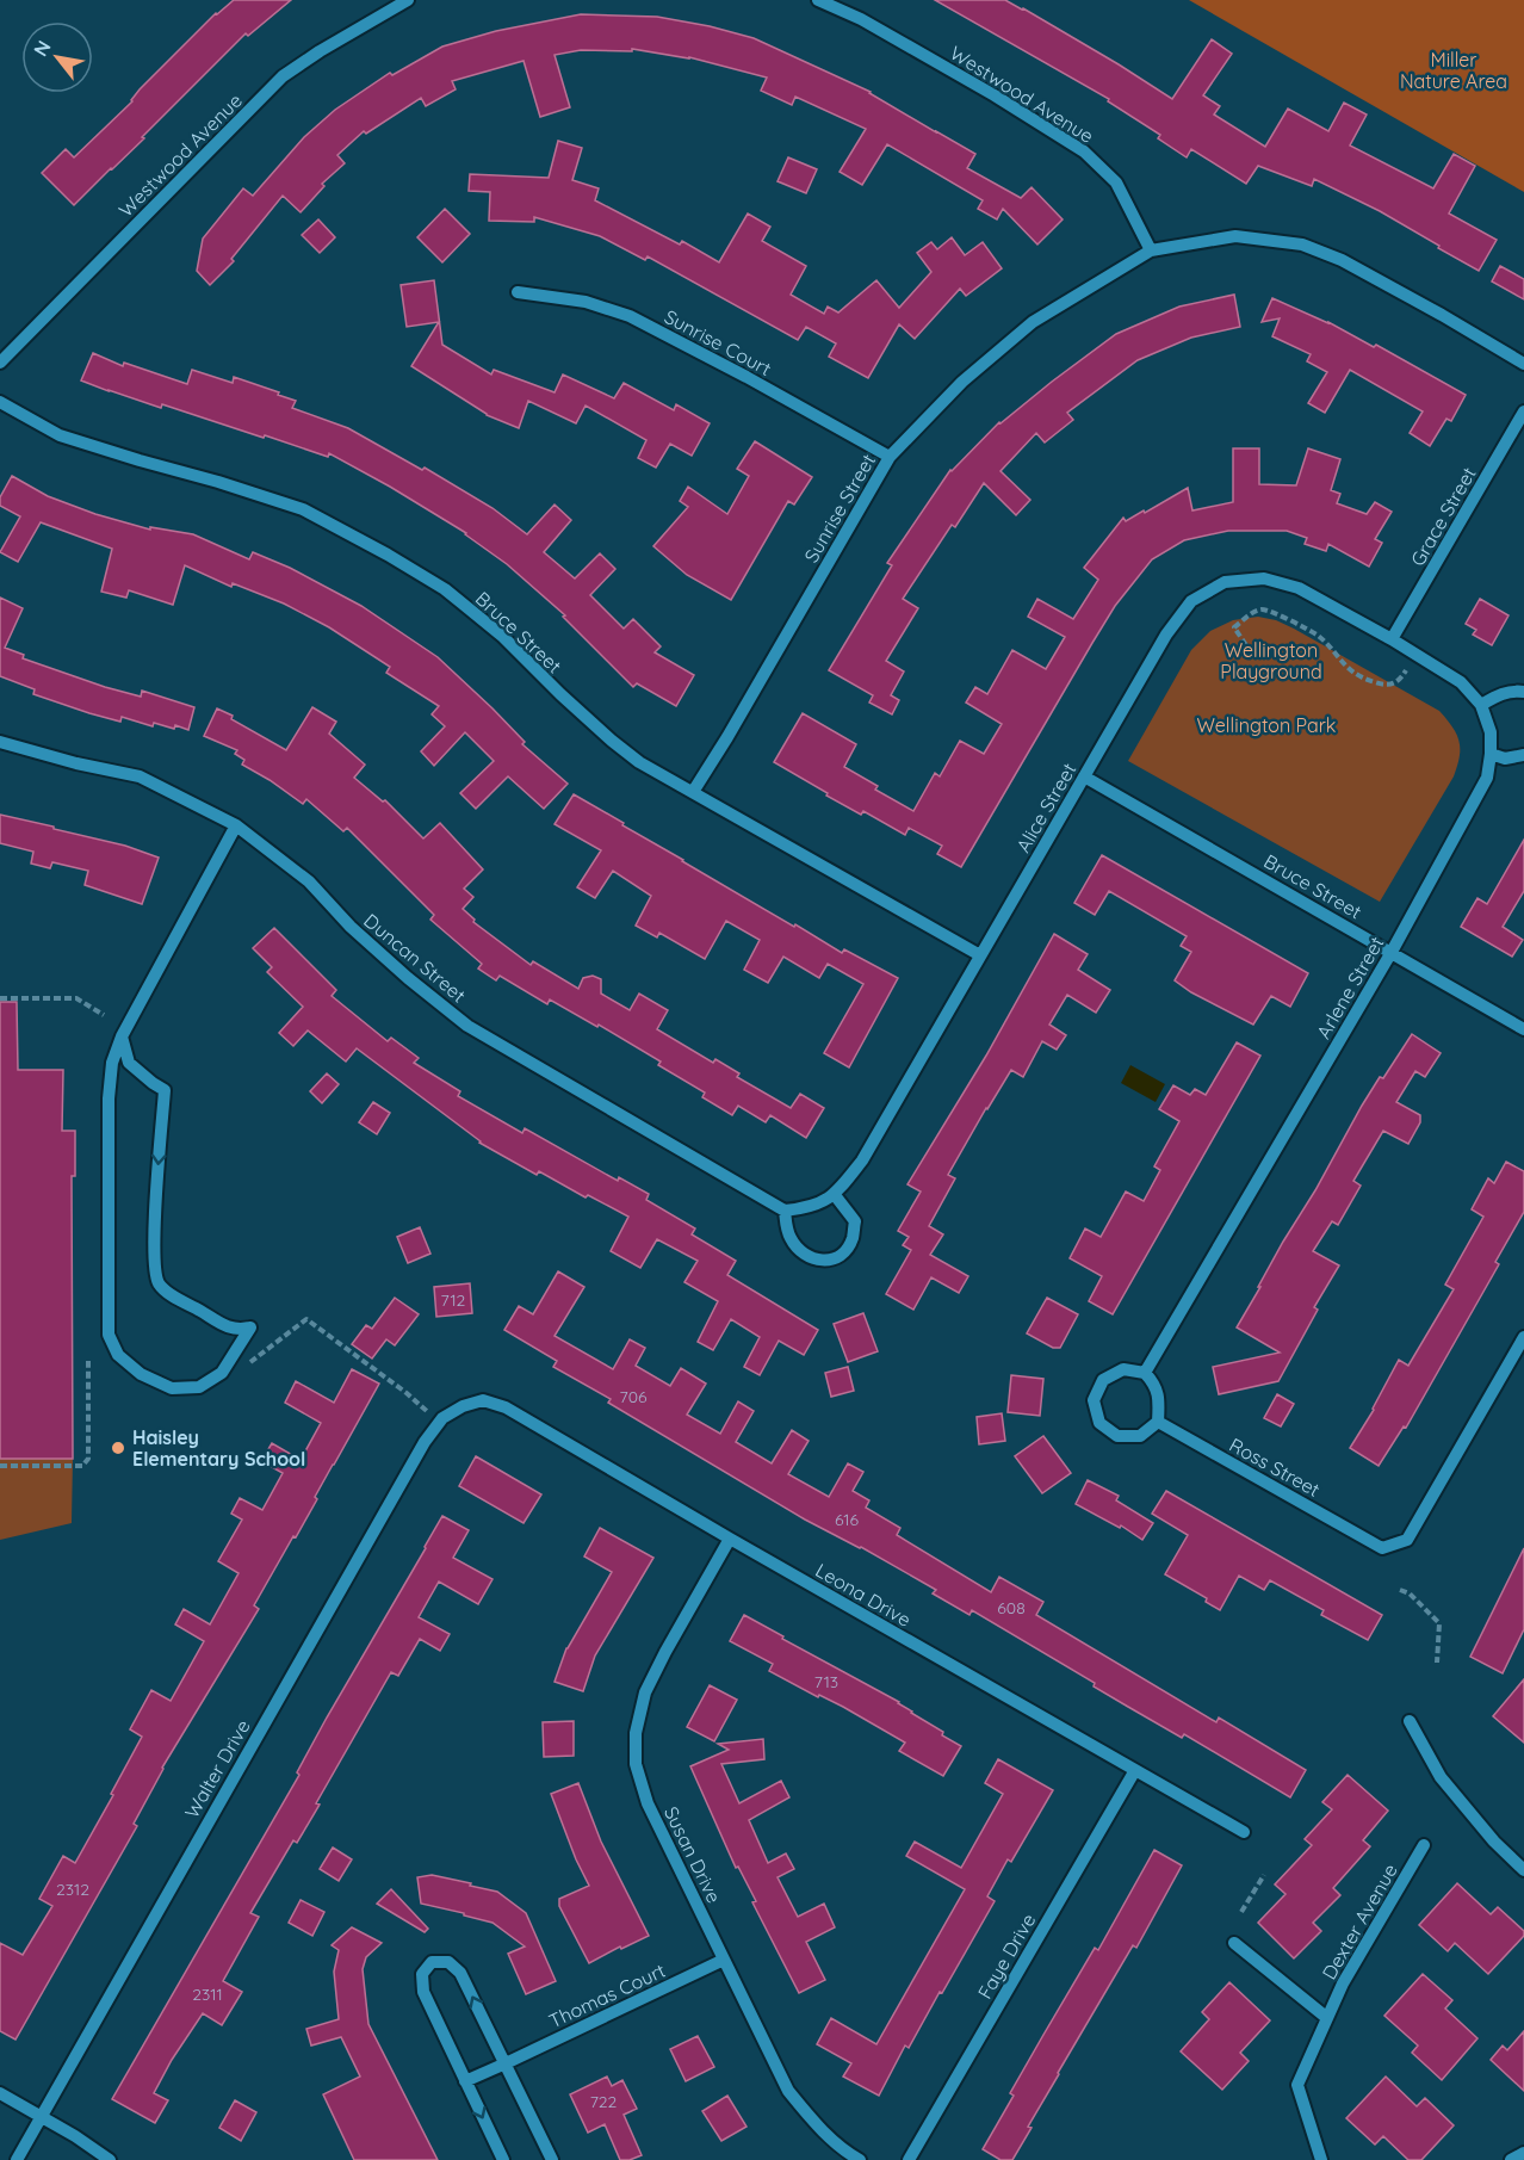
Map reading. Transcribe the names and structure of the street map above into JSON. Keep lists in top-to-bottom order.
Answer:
{
  "streets": {
    "street": [
      "Westwood Avenue",
      "Sunrise Court",
      "Sunrise Street",
      "Grace Street",
      "Bruce Street",
      "Alice Street",
      "Duncan Street",
      "Arlene Street",
      "Ross Street",
      "Leona Drive",
      "Walter Drive",
      "Susan Drive",
      "Dexter Avenue",
      "Faye Drive",
      "Thomas Court"
    ]
  },
  "crossings": [
    ["Westwood Avenue", "Sunrise Street"],
    ["Sunrise Court", "Sunrise Street"],
    ["Sunrise Street", "Bruce Street"],
    ["Grace Street", "Alice Street"],
    ["Grace Street", "Arlene Street"],
    ["Bruce Street", "Alice Street"],
    ["Bruce Street", "Arlene Street"],
    ["Alice Street", "Duncan Street"],
    ["Alice Street", "Arlene Street"],
    ["Arlene Street", "Ross Street"],
    ["Leona Drive", "Walter Drive"],
    ["Leona Drive", "Susan Drive"],
    ["Leona Drive", "Faye Drive"],
    ["Susan Drive", "Thomas Court"]
  ],
  "parks": ["Miller Nature Area", "Wellington Playground", "Wellington Park"],
  "places": ["Haisley Elementary School"],
  "house_numbers": [
    "712",
    "706",
    "616",
    "608",
    "713",
    "2312",
    "2311",
    "722"
  ],
  "north": "top left"
}
